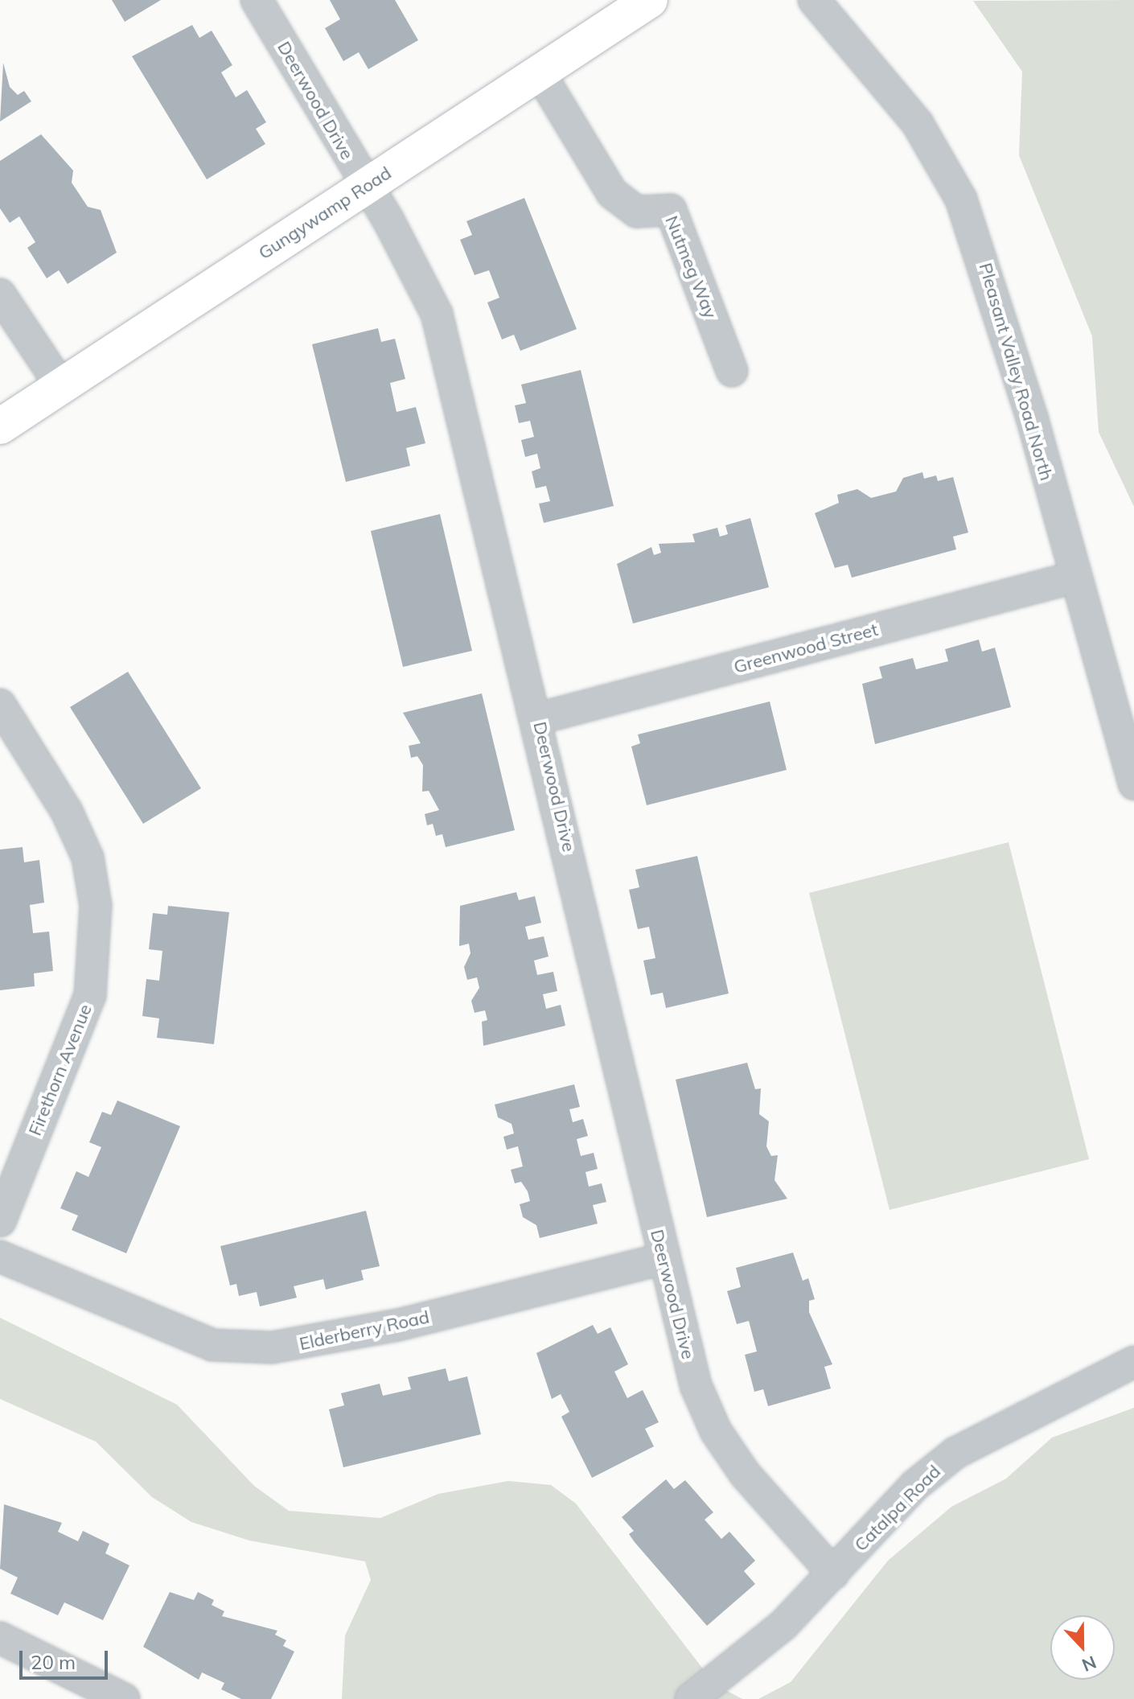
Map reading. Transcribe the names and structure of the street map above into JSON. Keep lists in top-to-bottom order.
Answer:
{
  "streets": {
    "street": [
      "Deerwood Drive",
      "Gungywamp Road",
      "Nutmeg Way",
      "Pleasant Valley Road North",
      "Greenwood Street",
      "Firethorn Avenue",
      "Elderberry Road",
      "Catalpa Road"
    ]
  },
  "crossings": [
    ["Deerwood Drive", "Gungywamp Road"],
    ["Deerwood Drive", "Greenwood Street"],
    ["Deerwood Drive", "Elderberry Road"],
    ["Deerwood Drive", "Catalpa Road"],
    ["Gungywamp Road", "Nutmeg Way"],
    ["Pleasant Valley Road North", "Greenwood Street"]
  ],
  "scale_bar": "20 m",
  "north": "bottom"
}
